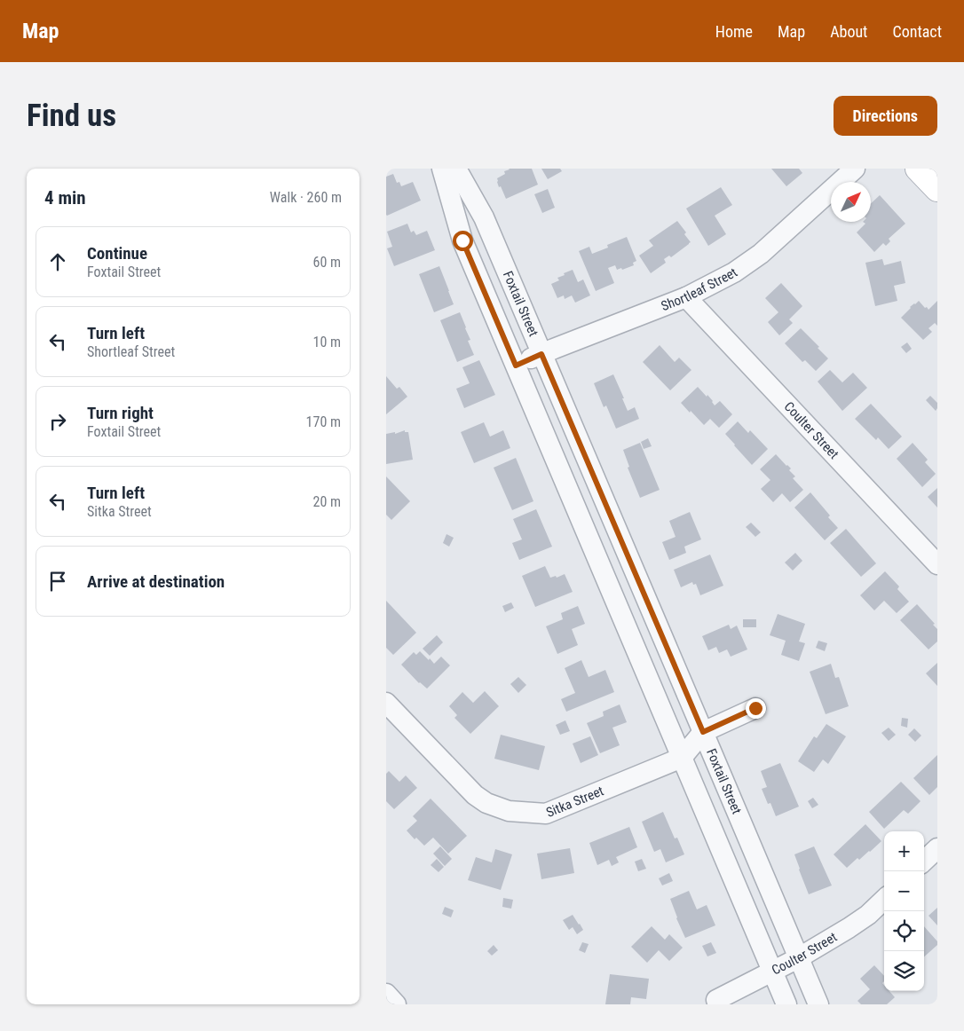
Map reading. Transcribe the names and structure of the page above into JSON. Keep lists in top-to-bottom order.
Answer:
{
  "streets": {
    "street": [
      "Shortleaf Street",
      "Foxtail Street",
      "Coulter Street",
      "Sitka Street"
    ]
  },
  "crossings": [
    ["Shortleaf Street", "Foxtail Street"],
    ["Shortleaf Street", "Coulter Street"],
    ["Foxtail Street", "Coulter Street"],
    ["Foxtail Street", "Sitka Street"]
  ],
  "north": "top right",
  "page": {
    "header": "Map",
    "nav": [
      "Home",
      "Map",
      "About",
      "Contact"
    ],
    "buttons": "Directions",
    "title": "Find us",
    "heading": ["4 min", "Walk · 260 m"],
    "list": [
      ["Continue", "Foxtail Street", "60 m"],
      ["Turn left", "Shortleaf Street", "10 m"],
      ["Turn right", "Foxtail Street", "170 m"],
      ["Turn left", "Sitka Street", "20 m"],
      "Arrive at destination"
    ],
    "map_buttons": ["+", "−"]
  }
}
